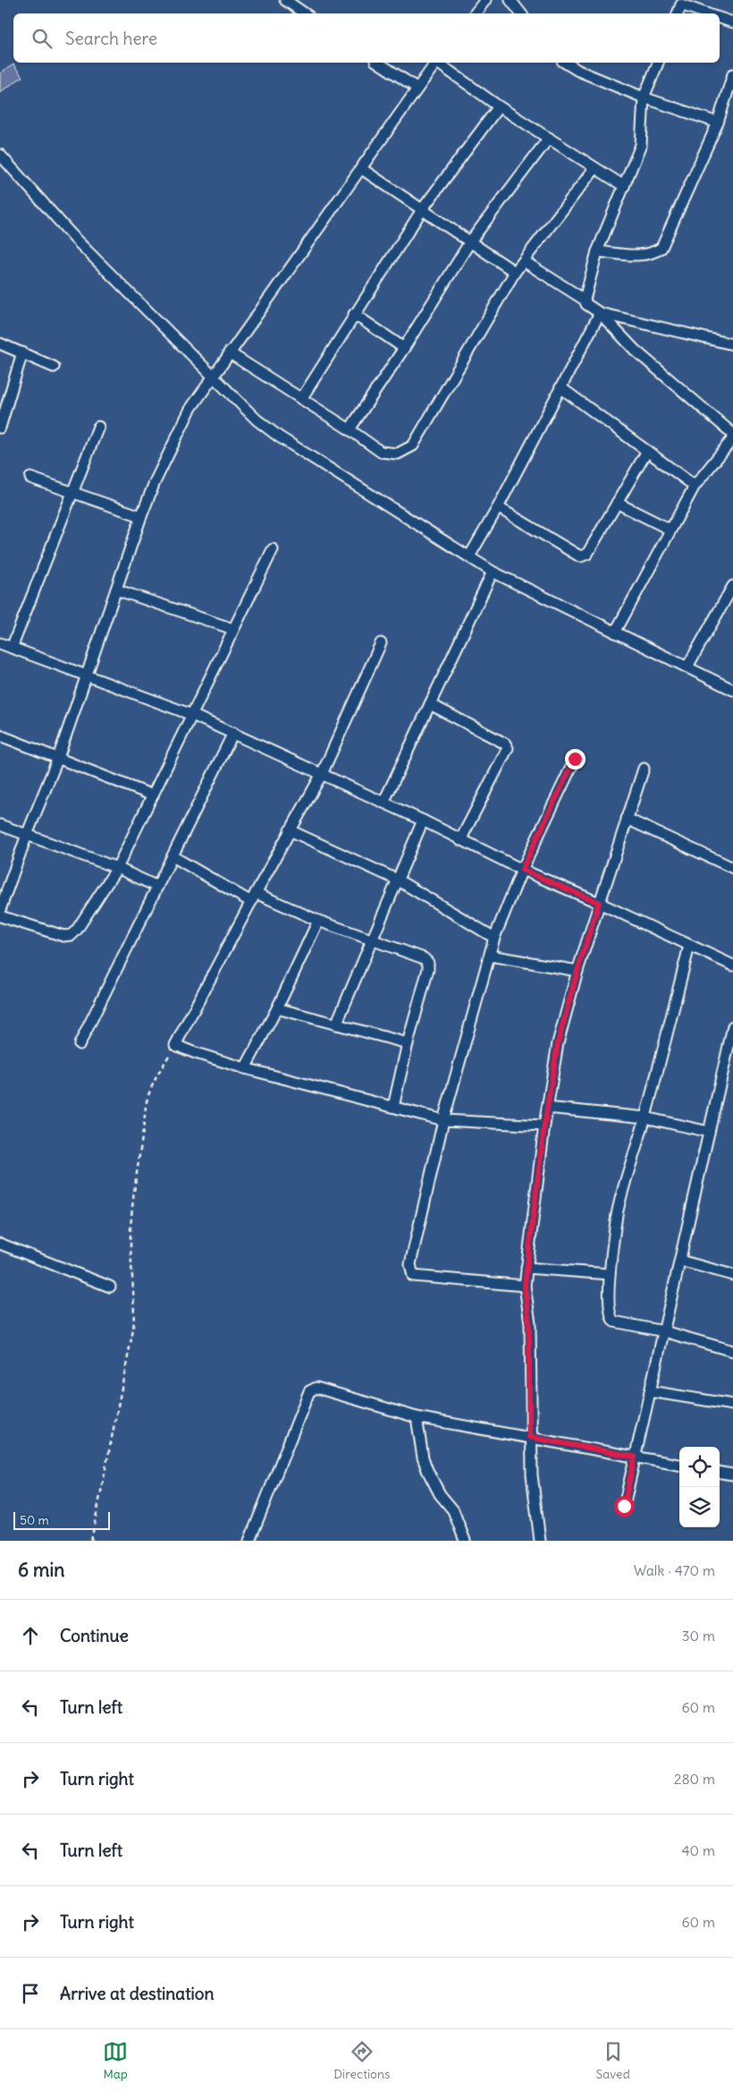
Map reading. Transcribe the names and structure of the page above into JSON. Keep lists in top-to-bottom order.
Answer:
{
  "scale_bar": "50 m",
  "page": {
    "search": "Search here",
    "scale": "50 m",
    "heading": ["6 min", "Walk · 470 m"],
    "list": [
      ["Continue", "30 m"],
      ["Turn left", "60 m"],
      ["Turn right", "280 m"],
      ["Turn left", "40 m"],
      ["Turn right", "60 m"],
      "Arrive at destination"
    ],
    "nav": ["Map", "Directions", "Saved"]
  }
}
